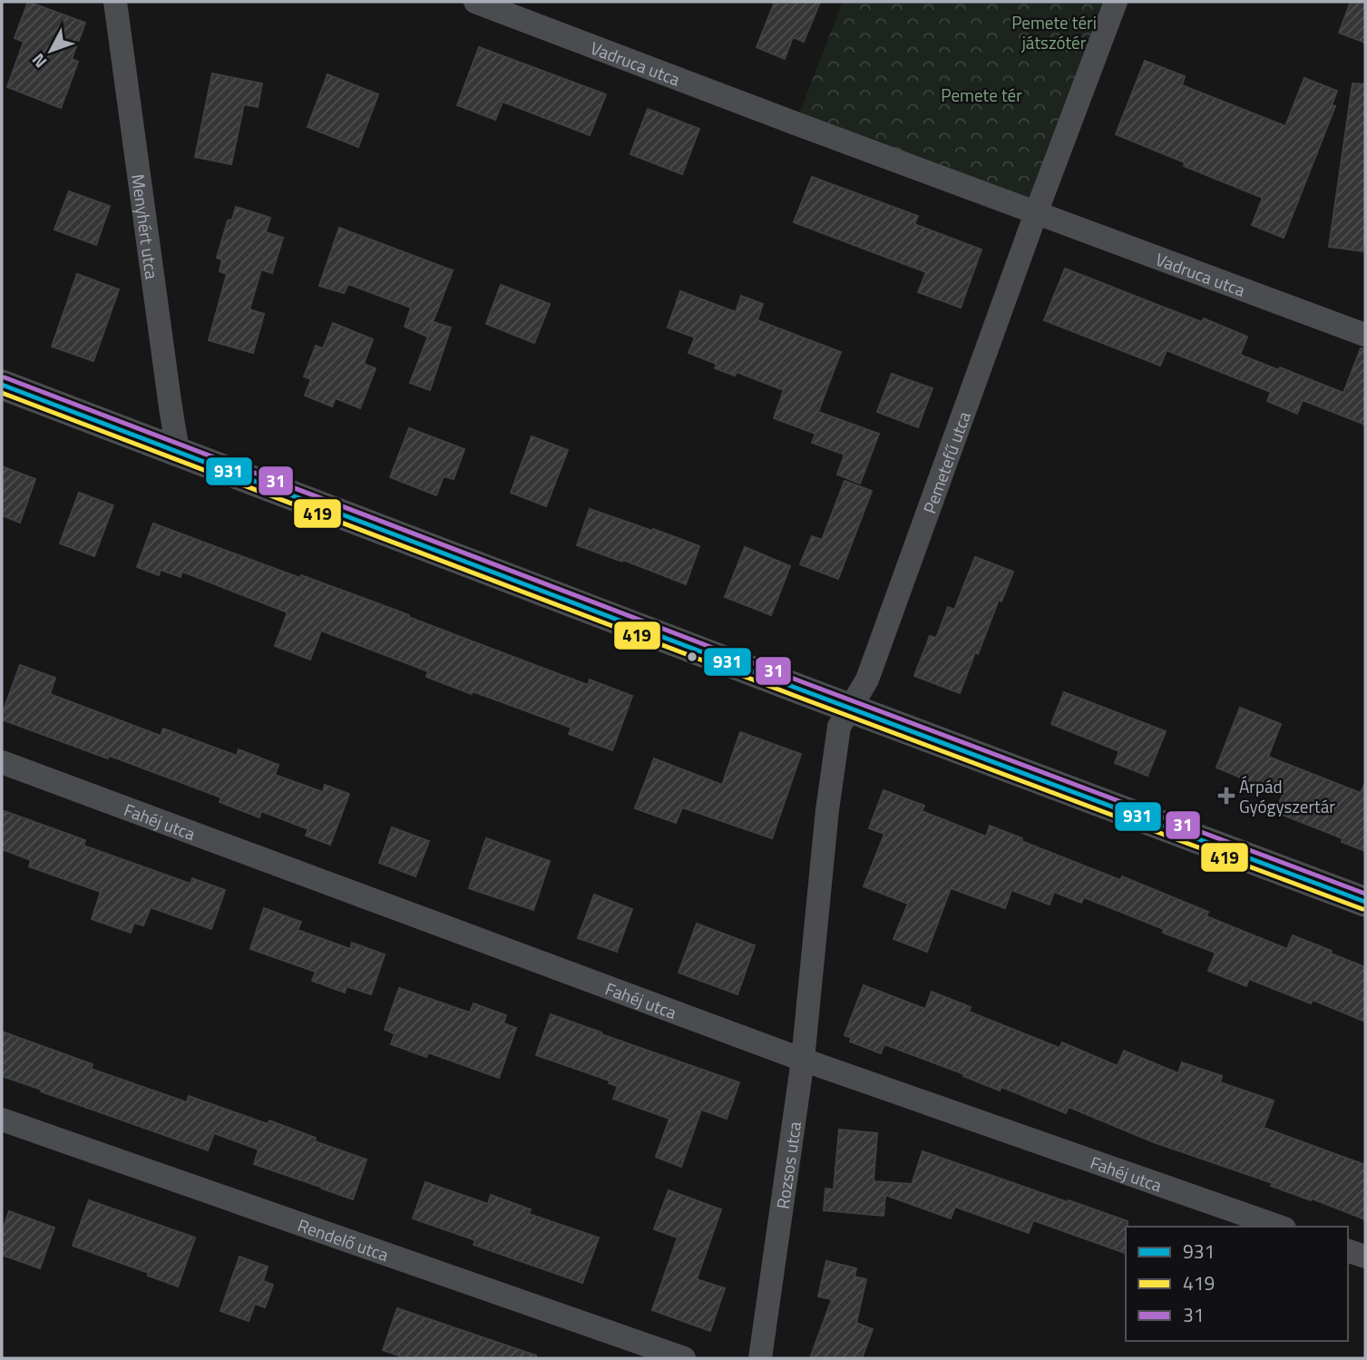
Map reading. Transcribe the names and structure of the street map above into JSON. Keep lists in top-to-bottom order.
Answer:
{
  "streets": {
    "street": [
      "Vadruca utca",
      "Menyhért utca",
      "Pemetefű utca",
      "Fahéj utca",
      "Rozsos utca",
      "Rendelő utca"
    ]
  },
  "crossings": [
    ["Vadruca utca", "Pemetefű utca"],
    ["Pemetefű utca", "Rozsos utca"],
    ["Fahéj utca", "Rozsos utca"]
  ],
  "parks": ["Pemete téri játszótér", "Pemete tér"],
  "places": {
    "health": ["Árpád Gyógyszertár"]
  },
  "lines": ["transit line 31", "transit line 931", "transit line 419"],
  "legend": ["931", "419", "31"],
  "north": "bottom left"
}
